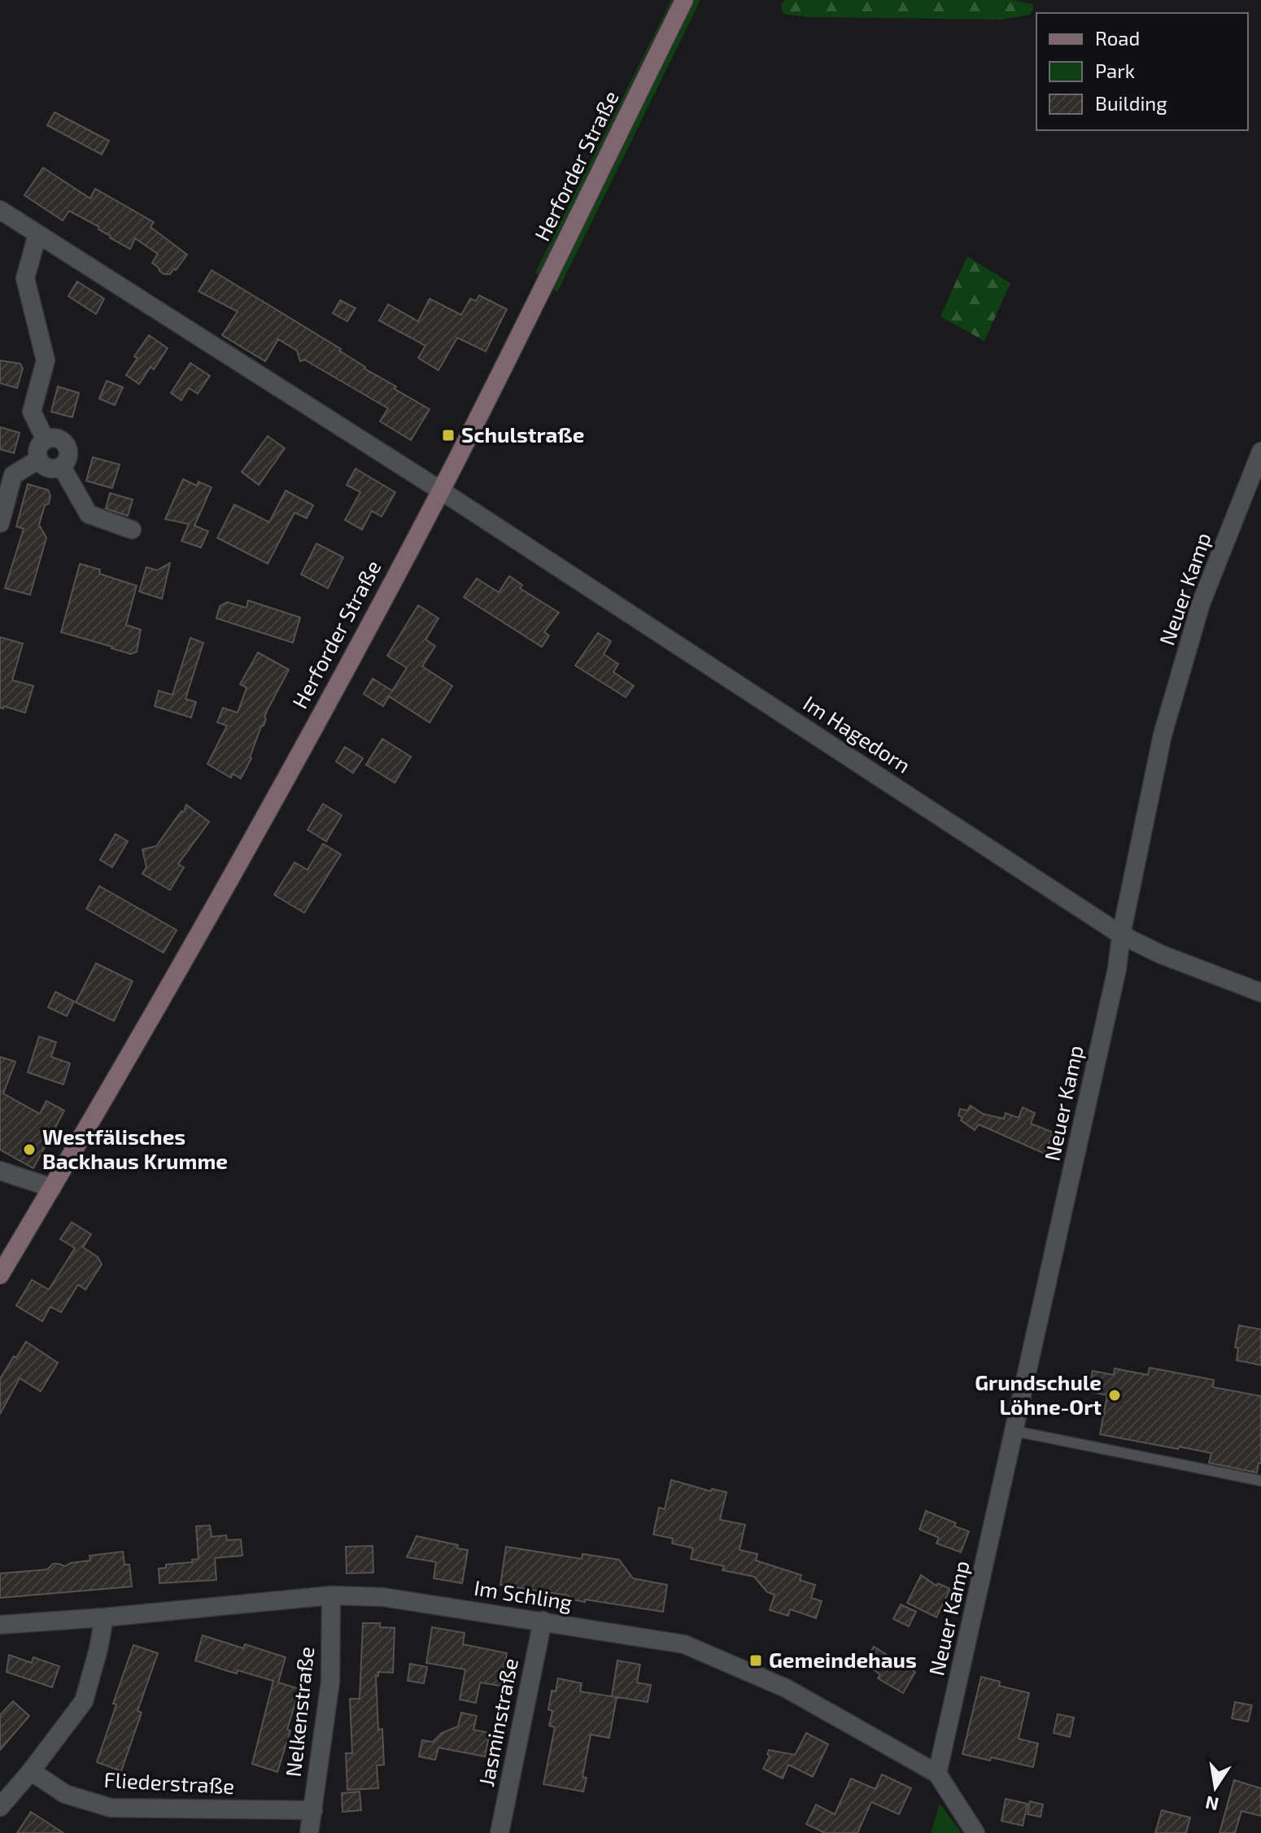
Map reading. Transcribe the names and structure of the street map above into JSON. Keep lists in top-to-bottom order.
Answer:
{
  "streets": {
    "main road": ["Herforder Straße"],
    "street": [
      "Neuer Kamp",
      "Im Hagedorn",
      "Im Schling",
      "Nelkenstraße",
      "Jasminstraße",
      "Fliederstraße"
    ]
  },
  "crossings": [
    ["Herforder Straße", "Im Hagedorn"],
    ["Neuer Kamp", "Im Hagedorn"],
    ["Neuer Kamp", "Im Schling"],
    ["Im Schling", "Nelkenstraße"],
    ["Im Schling", "Jasminstraße"],
    ["Nelkenstraße", "Fliederstraße"]
  ],
  "places": {
    "transit": ["Schulstraße", "Gemeindehaus"],
    "other": ["Westfälisches Backhaus Krumme", "Grundschule Löhne-Ort"]
  },
  "legend": ["Road", "Park", "Building"],
  "north": "bottom"
}
